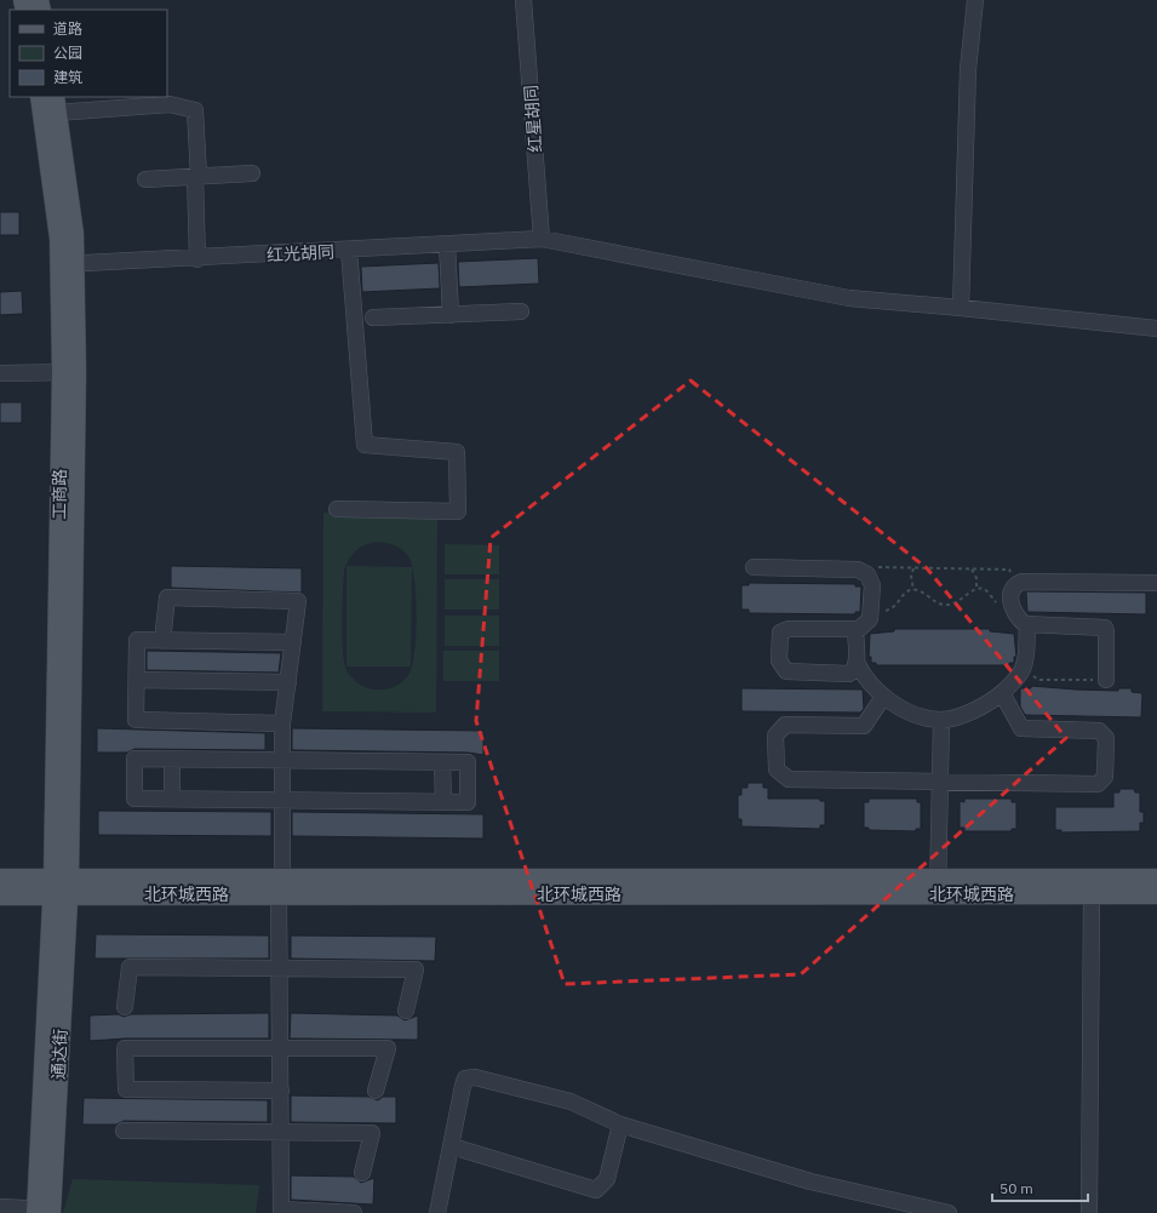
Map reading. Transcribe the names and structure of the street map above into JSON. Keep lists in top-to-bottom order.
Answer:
{
  "streets": {
    "main road": ["工商路", "北环城西路", "通达街"],
    "street": ["红星胡同", "红光胡同"]
  },
  "crossings": [
    ["红星胡同", "红光胡同"],
    ["红光胡同", "工商路"],
    ["工商路", "北环城西路"],
    ["工商路", "通达街"],
    ["北环城西路", "通达街"]
  ],
  "legend": ["道路", "公园", "建筑"],
  "scale_bar": "50 m"
}
